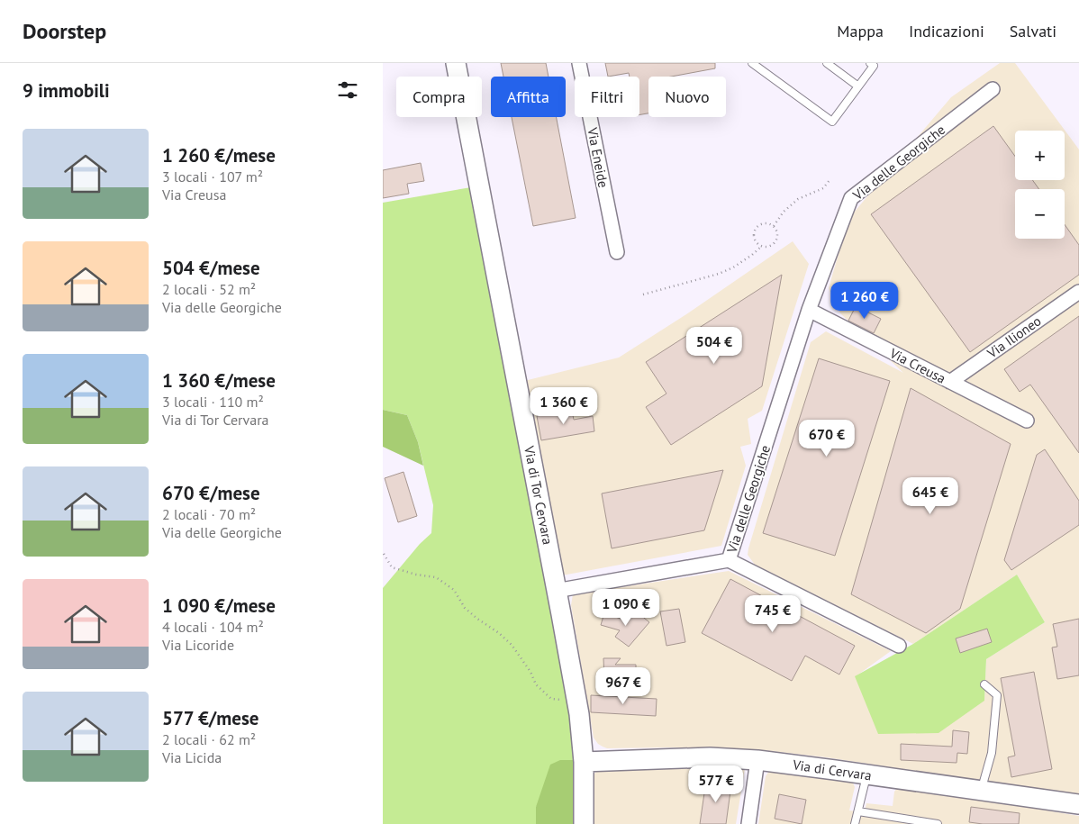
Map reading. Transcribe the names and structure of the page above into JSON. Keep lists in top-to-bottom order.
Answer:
{
  "streets": {
    "street": [
      "Via Eneide",
      "Via delle Georgiche",
      "Via Ilioneo",
      "Via Creusa",
      "Via di Tor Cervara",
      "Via di Cervara"
    ]
  },
  "crossings": [
    ["Via delle Georgiche", "Via Creusa"],
    ["Via Ilioneo", "Via Creusa"],
    ["Via di Tor Cervara", "Via di Cervara"]
  ],
  "page": {
    "header": "Doorstep",
    "nav": ["Mappa", "Indicazioni", "Salvati"],
    "heading": "9 immobili",
    "chip": [
      "Compra",
      "Affitta",
      "Filtri",
      "Nuovo"
    ],
    "list": [
      {
        "name": "1 260 €/mese",
        "note": "3 locali · 107 m² · Via Creusa"
      },
      {
        "name": "504 €/mese",
        "note": "2 locali · 52 m² · Via delle Georgiche"
      },
      {
        "name": "1 360 €/mese",
        "note": "3 locali · 110 m² · Via di Tor Cervara"
      },
      {
        "name": "670 €/mese",
        "note": "2 locali · 70 m² · Via delle Georgiche"
      },
      {
        "name": "1 090 €/mese",
        "note": "4 locali · 104 m² · Via Licoride"
      },
      {
        "name": "577 €/mese",
        "note": "2 locali · 62 m² · Via Licida"
      }
    ],
    "map_buttons": ["+", "−"],
    "price": [
      "1 260 €",
      "504 €",
      "1 360 €",
      "670 €",
      "645 €",
      "1 090 €",
      "745 €",
      "967 €",
      "577 €"
    ]
  }
}
